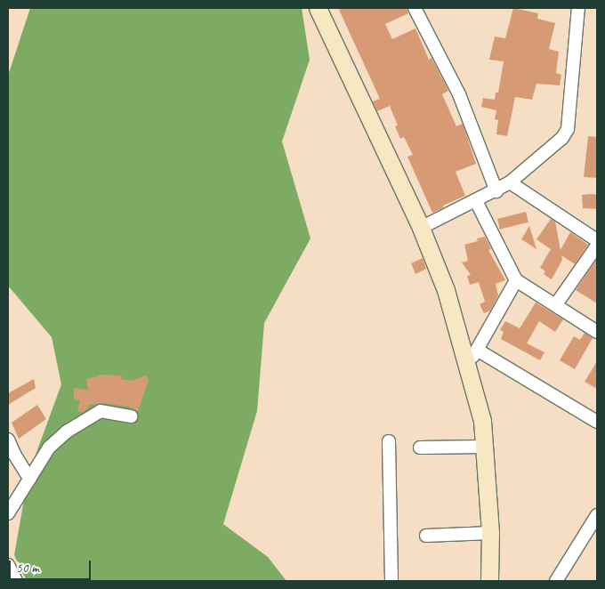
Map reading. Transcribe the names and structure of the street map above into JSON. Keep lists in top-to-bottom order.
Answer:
{
  "scale_bar": "50 m"
}
